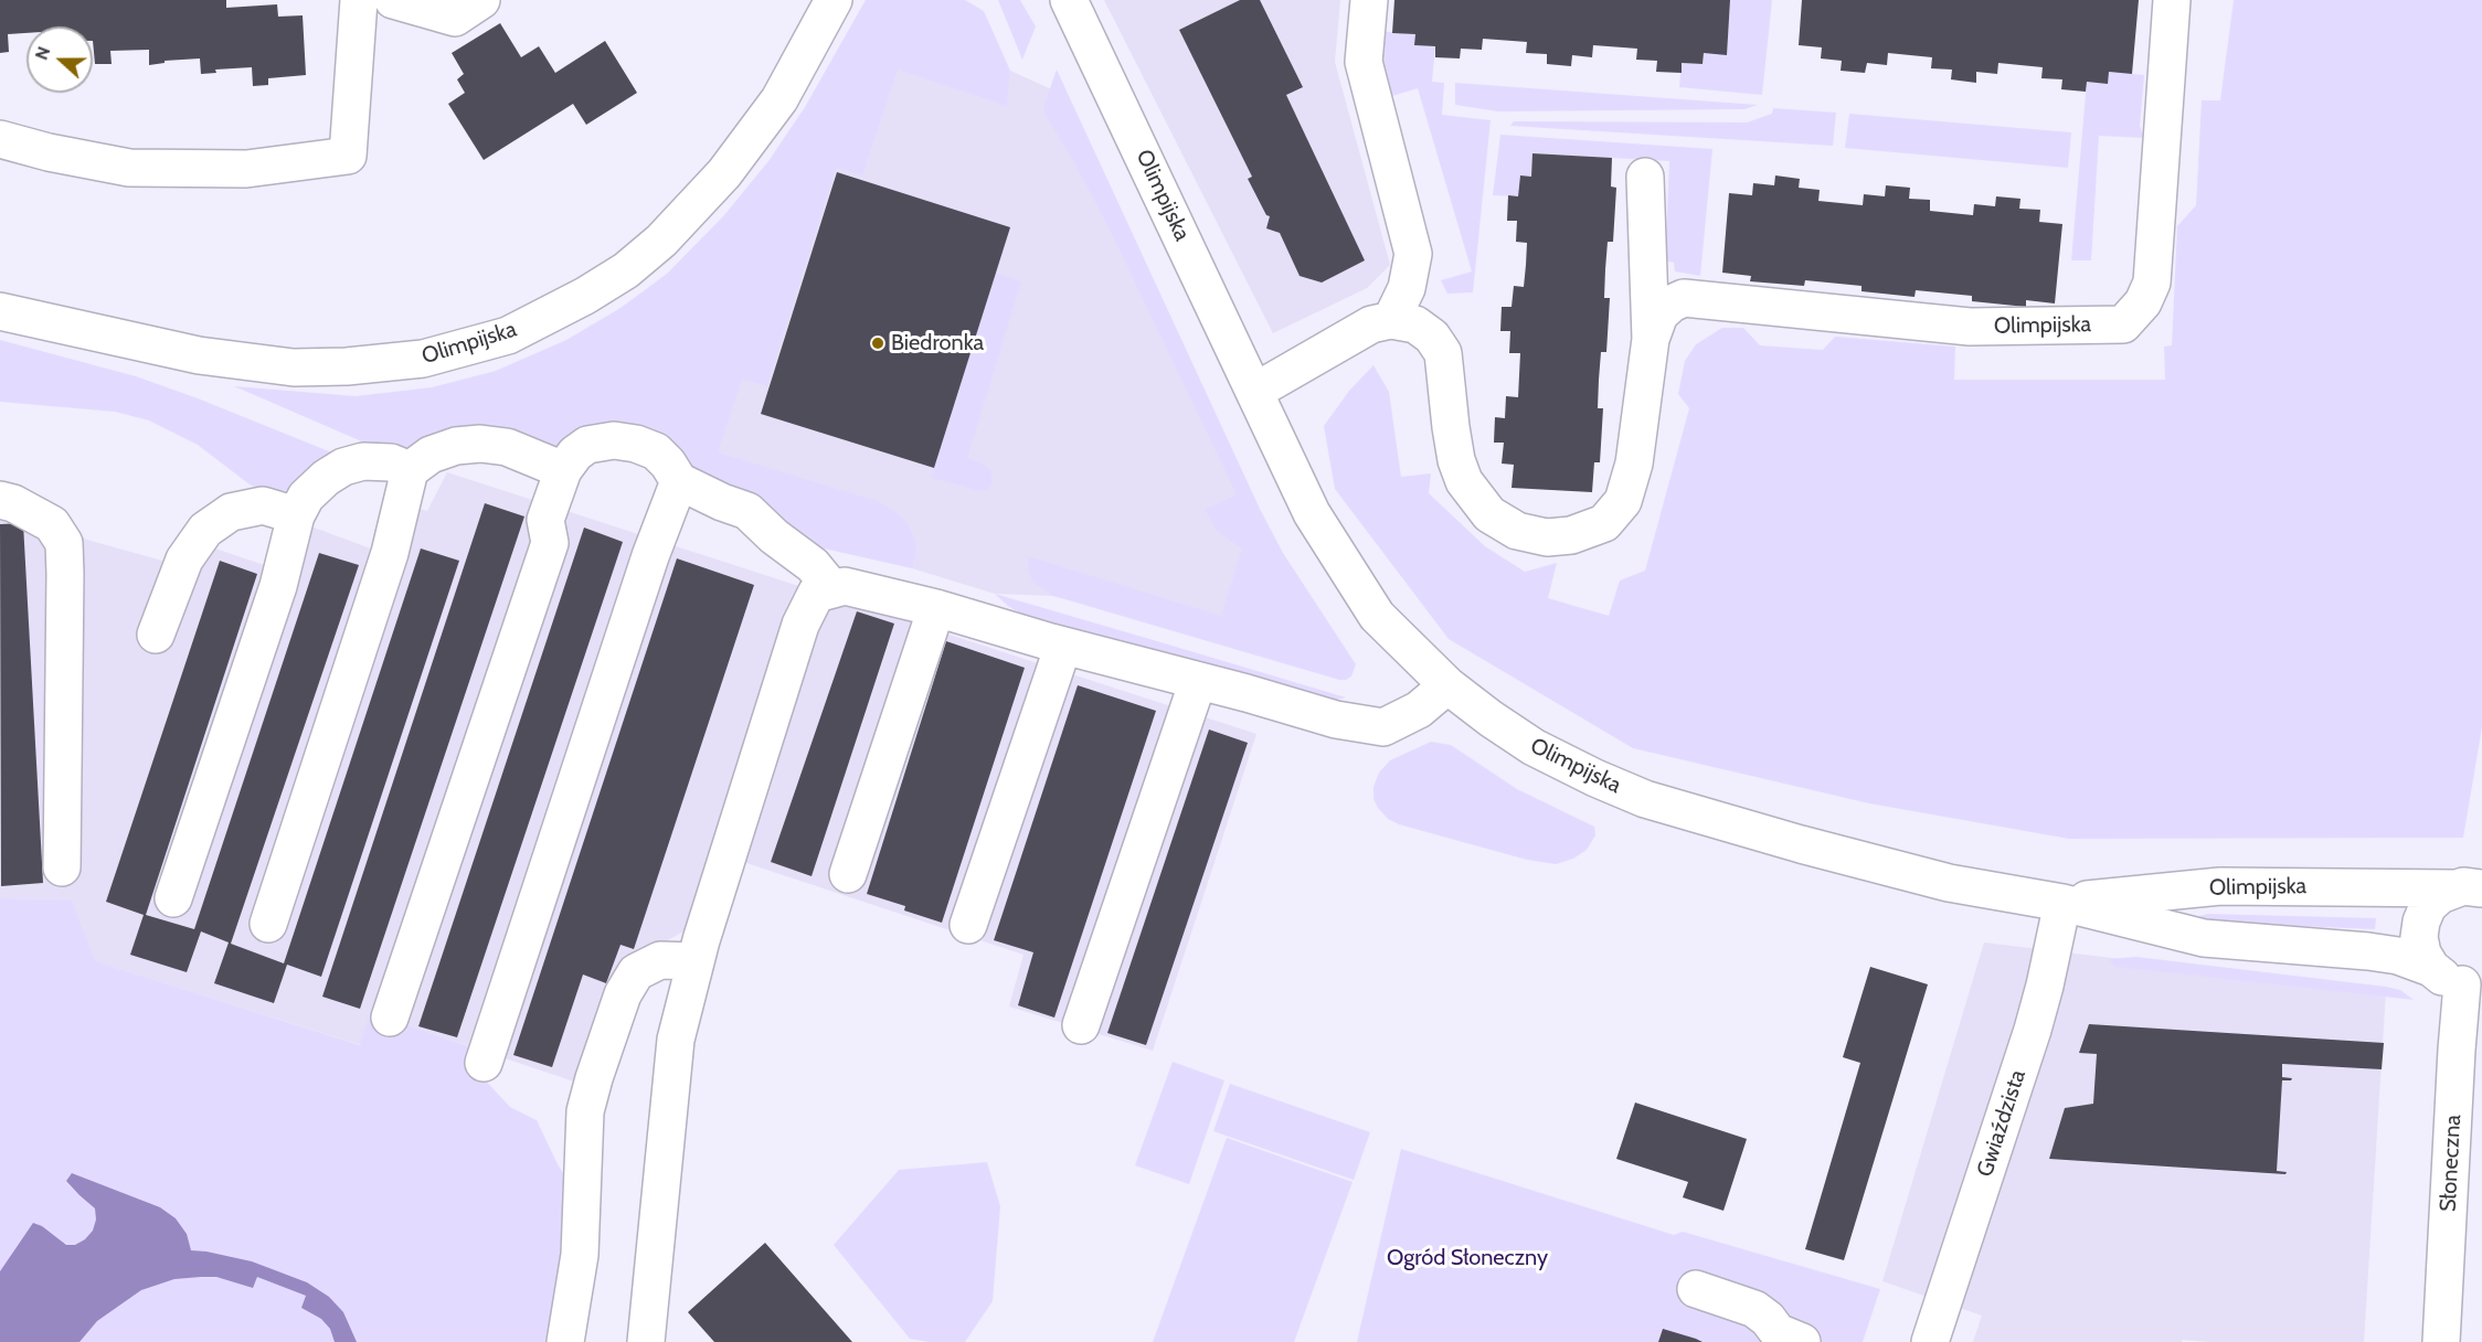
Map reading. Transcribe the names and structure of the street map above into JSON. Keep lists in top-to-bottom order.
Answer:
{
  "streets": {
    "street": ["Olimpijska", "Gwiaździsta", "Słoneczna"]
  },
  "crossings": [
    ["Olimpijska", "Gwiaździsta"],
    ["Olimpijska", "Słoneczna"]
  ],
  "parks": ["Ogród Słoneczny"],
  "places": ["Biedronka"],
  "north": "left"
}
